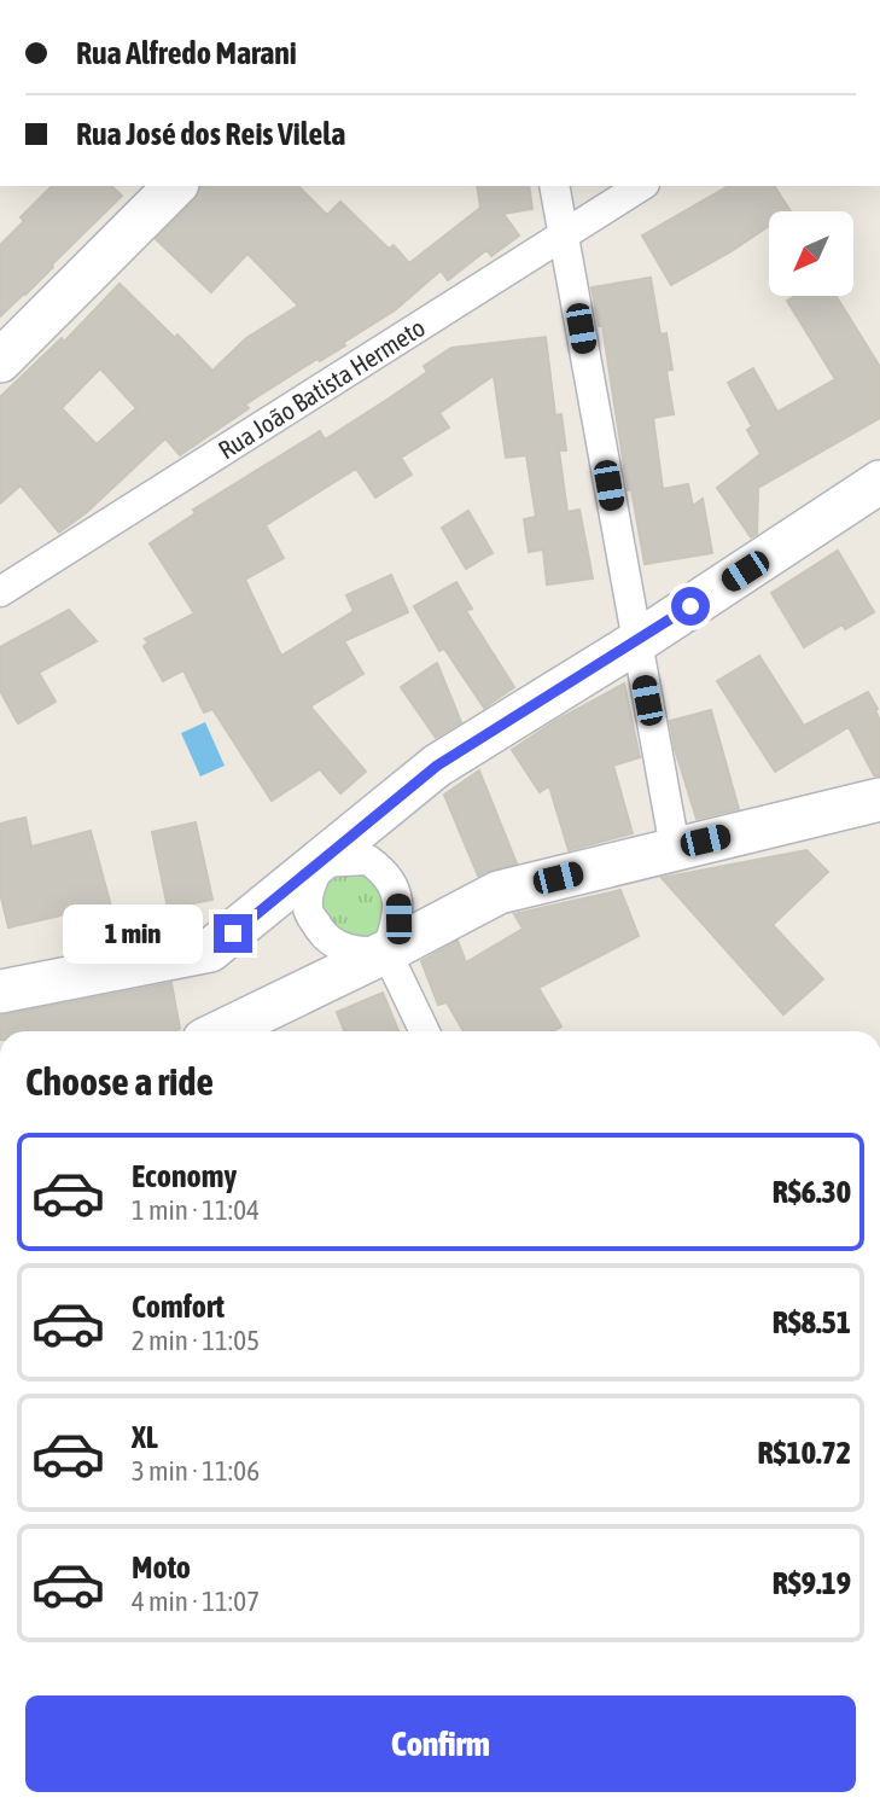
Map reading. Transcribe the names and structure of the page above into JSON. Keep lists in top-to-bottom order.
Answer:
{
  "streets": {
    "street": ["Rua João Batista Hermeto"]
  },
  "north": "bottom left",
  "page": {
    "banner": ["Rua Alfredo Marani", "Rua José dos Reis Vilela"],
    "bubble": "1 min",
    "heading": "Choose a ride",
    "list": [
      {
        "name": "Economy",
        "note": "1 min · 11:04",
        "value": "R$6.30"
      },
      {
        "name": "Comfort",
        "note": "2 min · 11:05",
        "value": "R$8.51"
      },
      {
        "name": "XL",
        "note": "3 min · 11:06",
        "value": "R$10.72"
      },
      {
        "name": "Moto",
        "note": "4 min · 11:07",
        "value": "R$9.19"
      }
    ],
    "buttons": "Confirm"
  }
}
